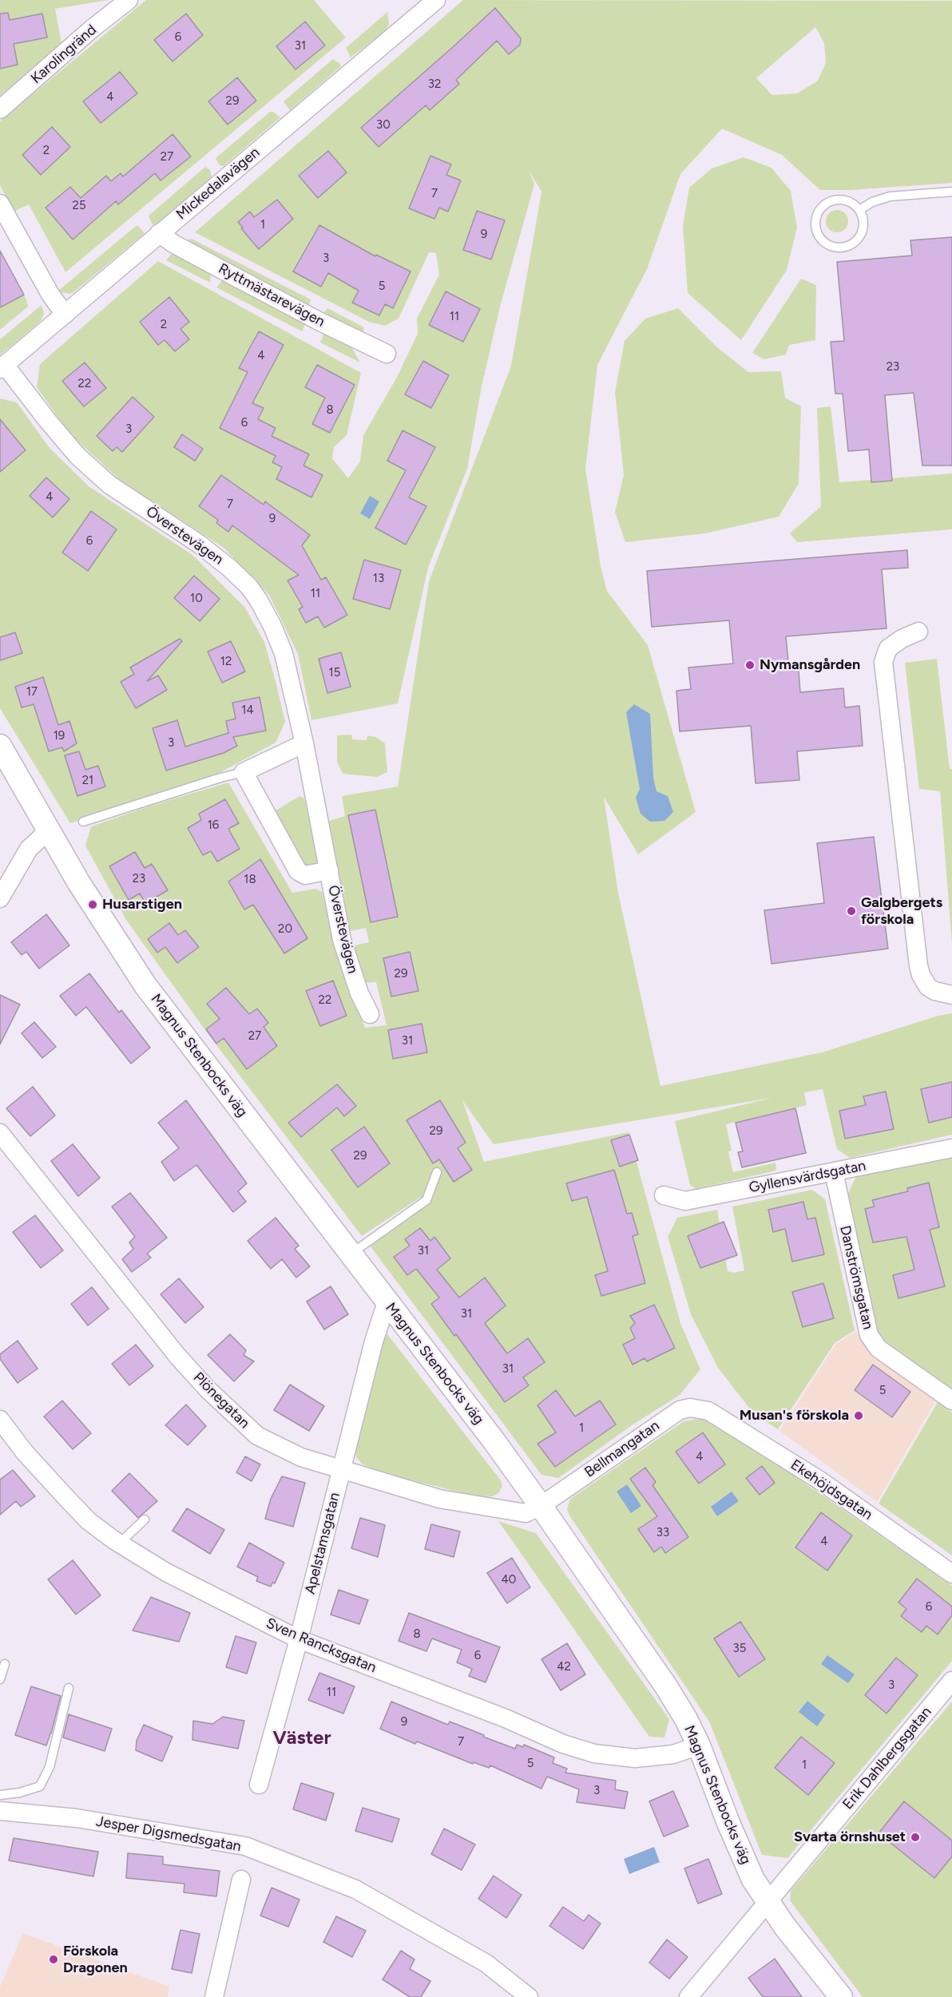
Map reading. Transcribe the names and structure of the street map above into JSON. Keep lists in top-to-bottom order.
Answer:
{
  "streets": {
    "street": [
      "Karolingränd",
      "Mickedalavägen",
      "Ryttmästarevägen",
      "Överstevägen",
      "Magnus Stenbocks väg",
      "Gyllensvärdsgatan",
      "Danströmsgatan",
      "Plönegatan",
      "Bellmangatan",
      "Ekehöjdsgatan",
      "Apelstamsgatan",
      "Sven Rancksgatan",
      "Erik Dahlbergsgatan",
      "Jesper Digsmedsgatan"
    ]
  },
  "crossings": [
    ["Mickedalavägen", "Ryttmästarevägen"],
    ["Mickedalavägen", "Överstevägen"],
    ["Magnus Stenbocks väg", "Plönegatan"],
    ["Magnus Stenbocks väg", "Bellmangatan"],
    ["Magnus Stenbocks väg", "Apelstamsgatan"],
    ["Magnus Stenbocks väg", "Sven Rancksgatan"],
    ["Magnus Stenbocks väg", "Erik Dahlbergsgatan"],
    ["Gyllensvärdsgatan", "Danströmsgatan"],
    ["Plönegatan", "Bellmangatan"],
    ["Plönegatan", "Apelstamsgatan"],
    ["Bellmangatan", "Ekehöjdsgatan"],
    ["Apelstamsgatan", "Sven Rancksgatan"]
  ],
  "districts": ["Väster"],
  "places": [
    "Nymansgården",
    "Husarstigen",
    "Galgbergets förskola",
    "Musan's förskola",
    "Svarta örnshuset",
    "Förskola Dragonen"
  ],
  "house_numbers": [
    "6",
    "31",
    "32",
    "4",
    "29",
    "30",
    "2",
    "27",
    "7",
    "25",
    "1",
    "9",
    "3",
    "5",
    "11",
    "2",
    "4",
    "23",
    "22",
    "8",
    "6",
    "3",
    "4",
    "7",
    "9",
    "6",
    "13",
    "11",
    "10",
    "12",
    "15",
    "17",
    "14",
    "19",
    "3",
    "21",
    "16",
    "23",
    "18",
    "20",
    "29",
    "22",
    "27",
    "31",
    "29",
    "29",
    "31",
    "31",
    "31",
    "5",
    "1",
    "4",
    "33",
    "4",
    "40",
    "6",
    "8",
    "35",
    "6",
    "42",
    "3",
    "11",
    "9",
    "7",
    "5",
    "1",
    "3"
  ]
}
